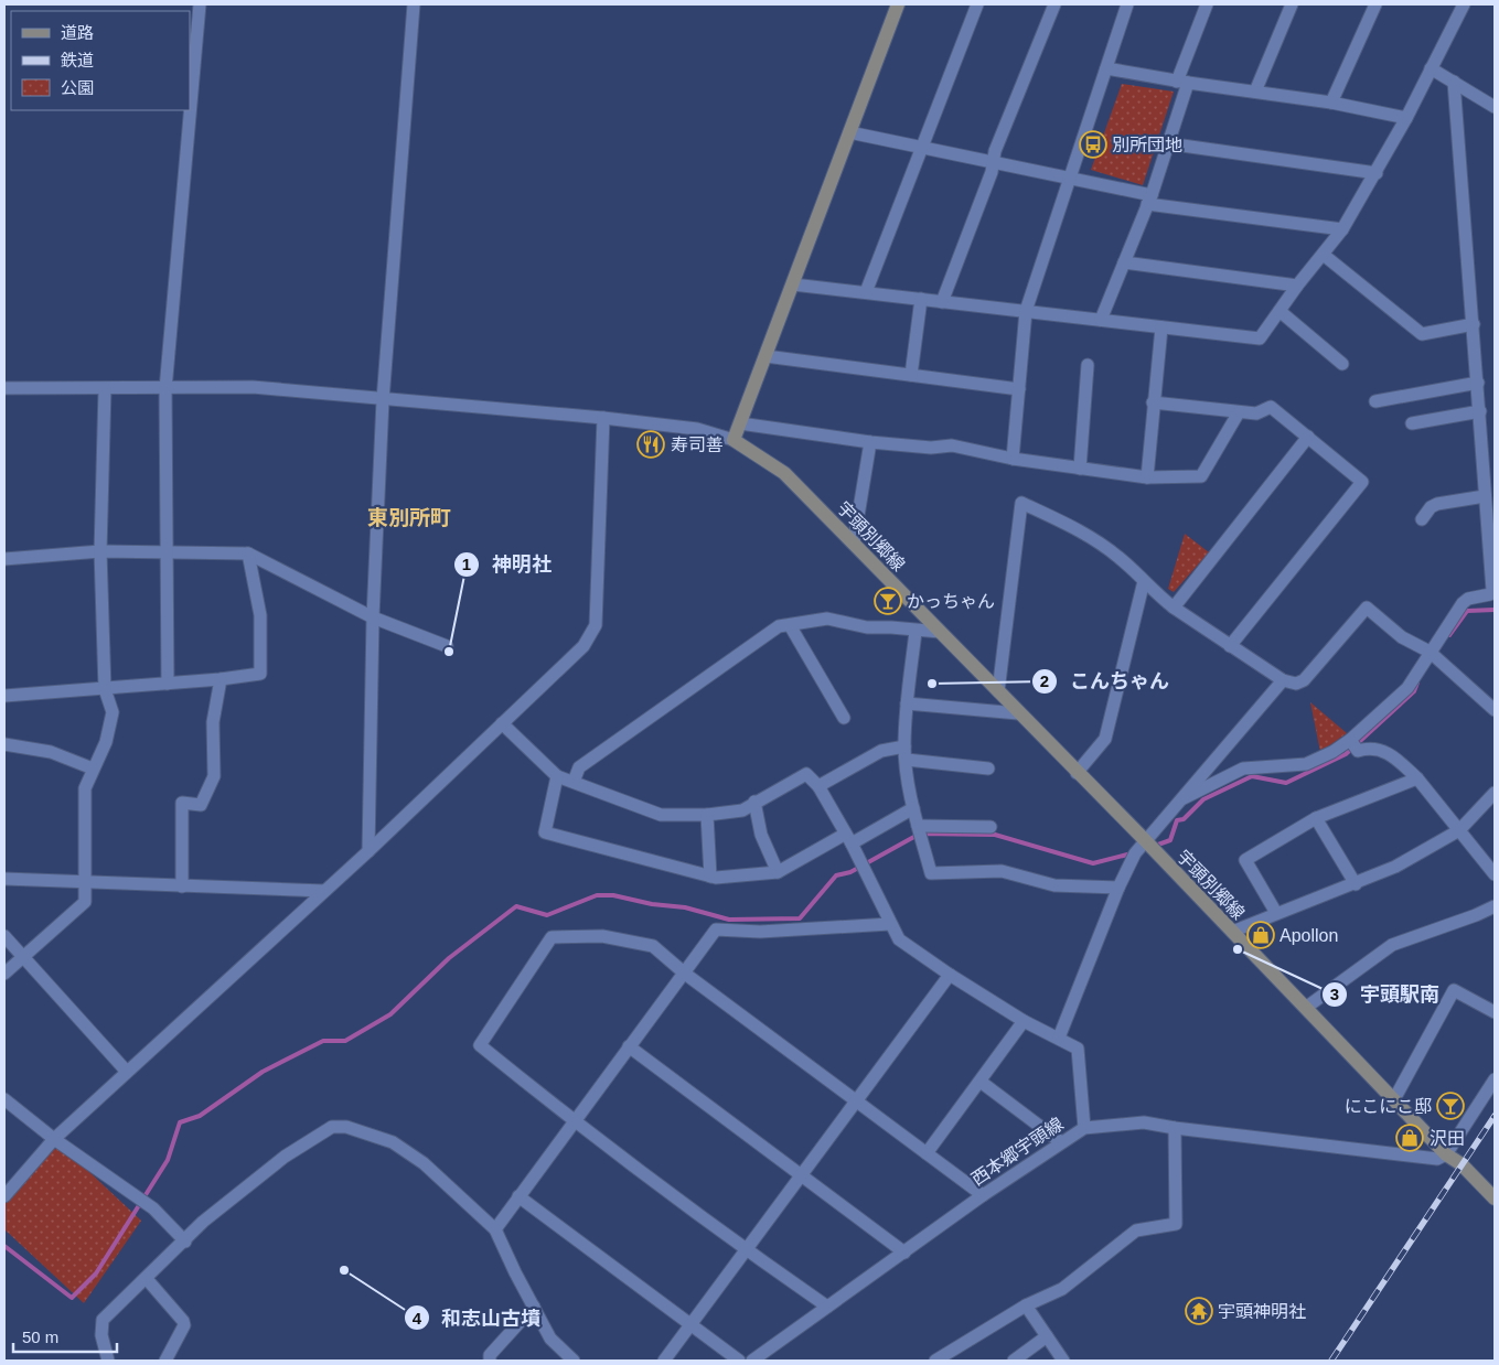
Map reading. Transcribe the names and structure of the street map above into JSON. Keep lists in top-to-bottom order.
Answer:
{
  "streets": {
    "street": ["宇頭別郷線", "西本郷宇頭線"]
  },
  "crossings": [
    ["宇頭別郷線", "西本郷宇頭線"]
  ],
  "districts": ["東別所町"],
  "places": {
    "bus stop": ["別所団地"],
    "restaurant": ["寿司善"],
    "bar": ["かっちゃん", "にこにこ邸"],
    "other": [
      "神明社",
      "こんちゃん",
      "宇頭駅南",
      "和志山古墳"
    ],
    "shop": ["Apollon", "沢田"],
    "temple": ["宇頭神明社"]
  },
  "legend": ["道路", "鉄道", "公園"],
  "scale_bar": "50 m"
}
